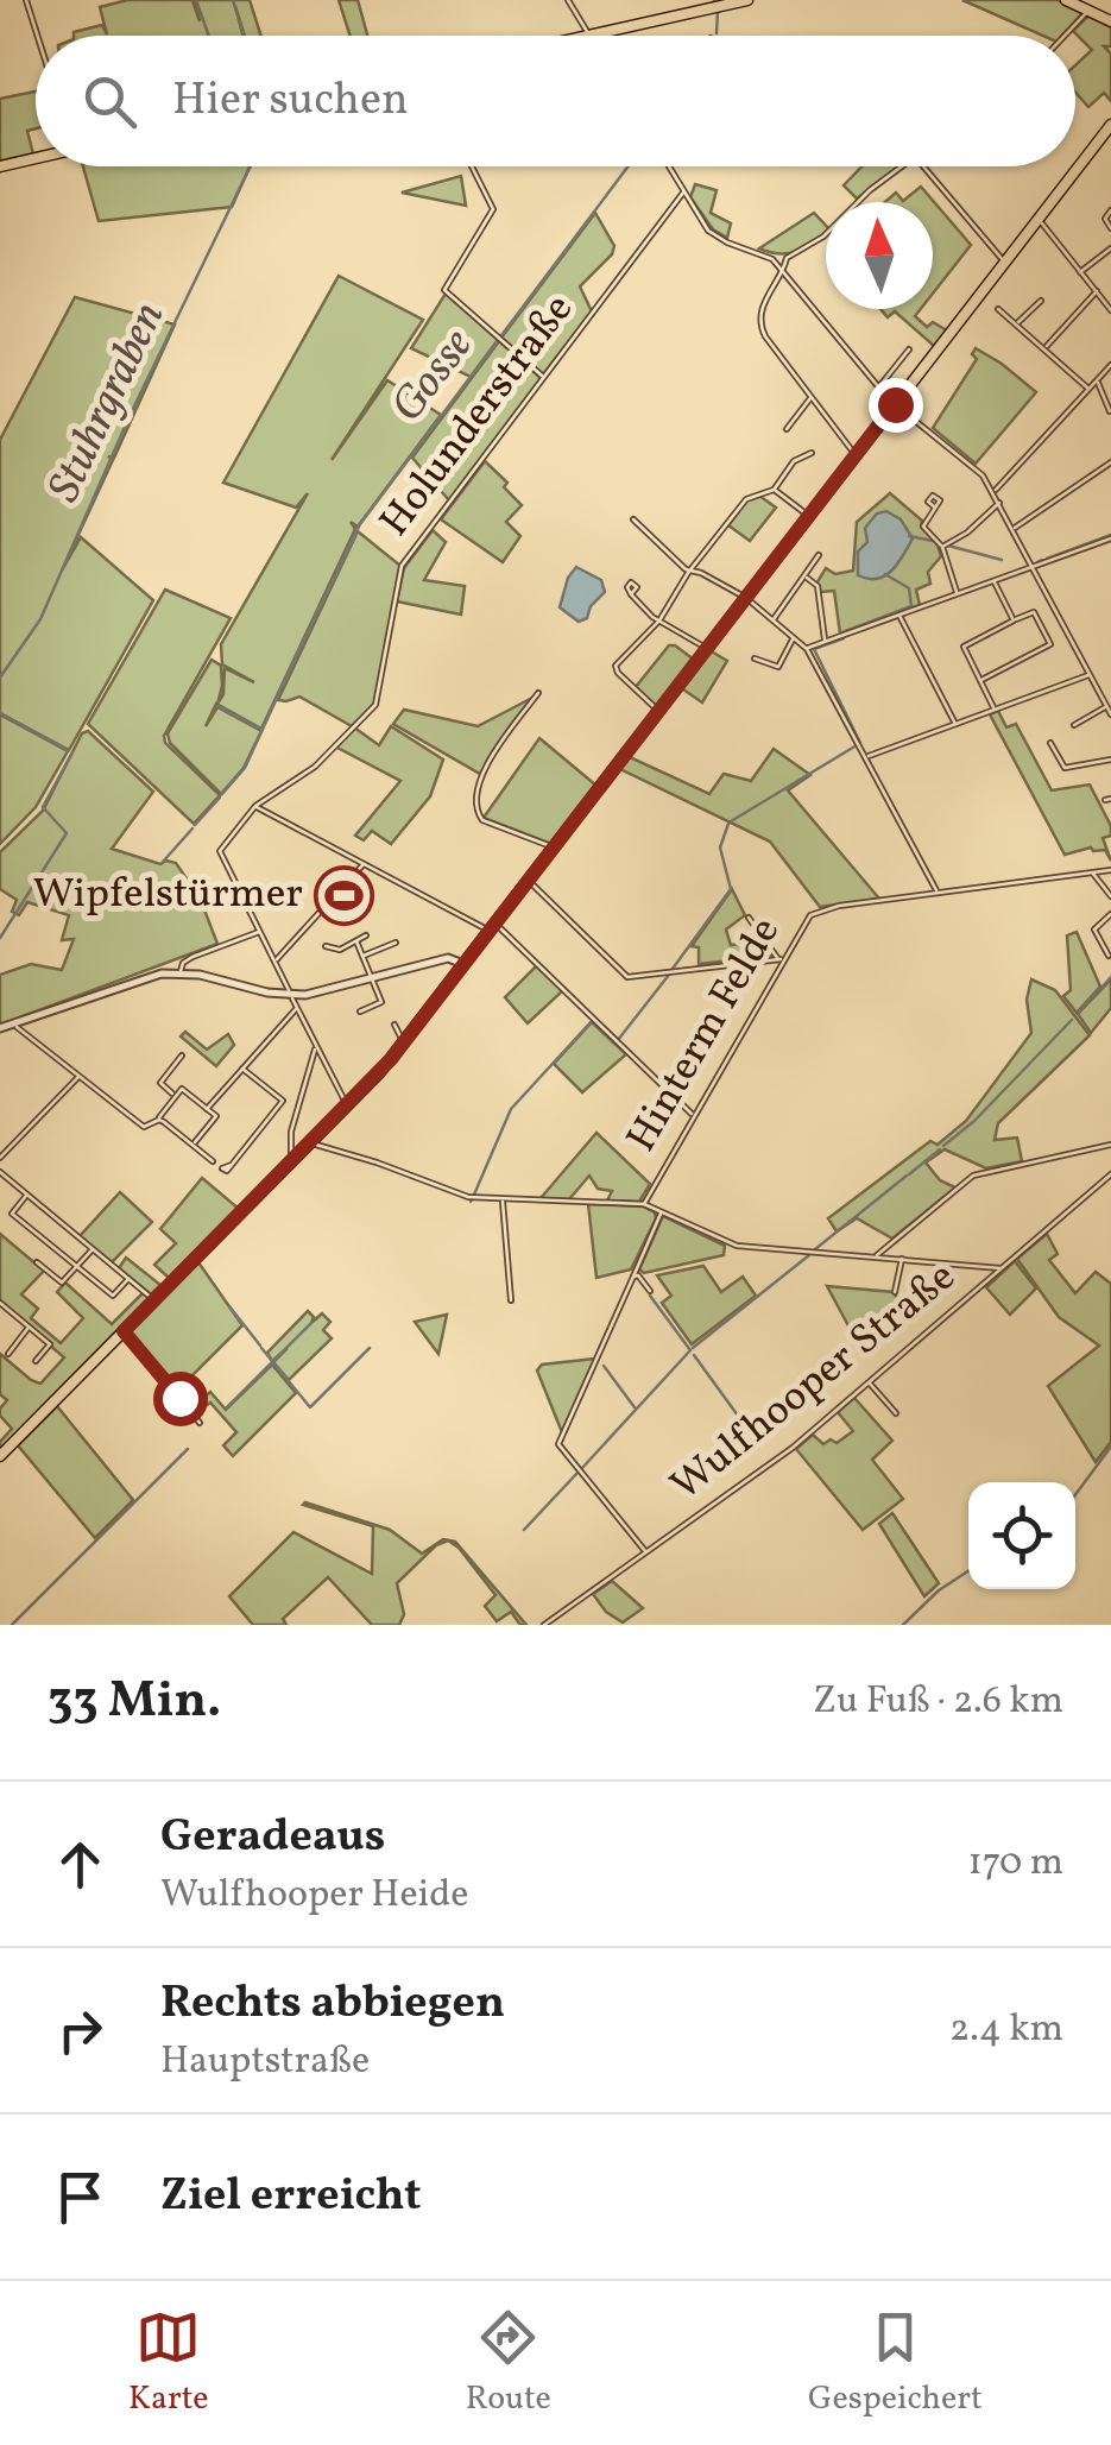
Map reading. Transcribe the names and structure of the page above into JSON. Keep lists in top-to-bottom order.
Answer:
{
  "streets": {
    "street": ["Holunderstraße", "Hinterm Felde", "Wulfhooper Straße"]
  },
  "water": ["Gosse", "Stuhrgraben"],
  "places": {
    "sports": ["Wipfelstürmer"]
  },
  "north": "top",
  "page": {
    "search": "Hier suchen",
    "heading": ["33 Min.", "Zu Fuß · 2.6 km"],
    "list": [
      ["Geradeaus", "Wulfhooper Heide", "170 m"],
      ["Rechts abbiegen", "Hauptstraße", "2.4 km"],
      "Ziel erreicht"
    ],
    "nav": ["Karte", "Route", "Gespeichert"]
  }
}
